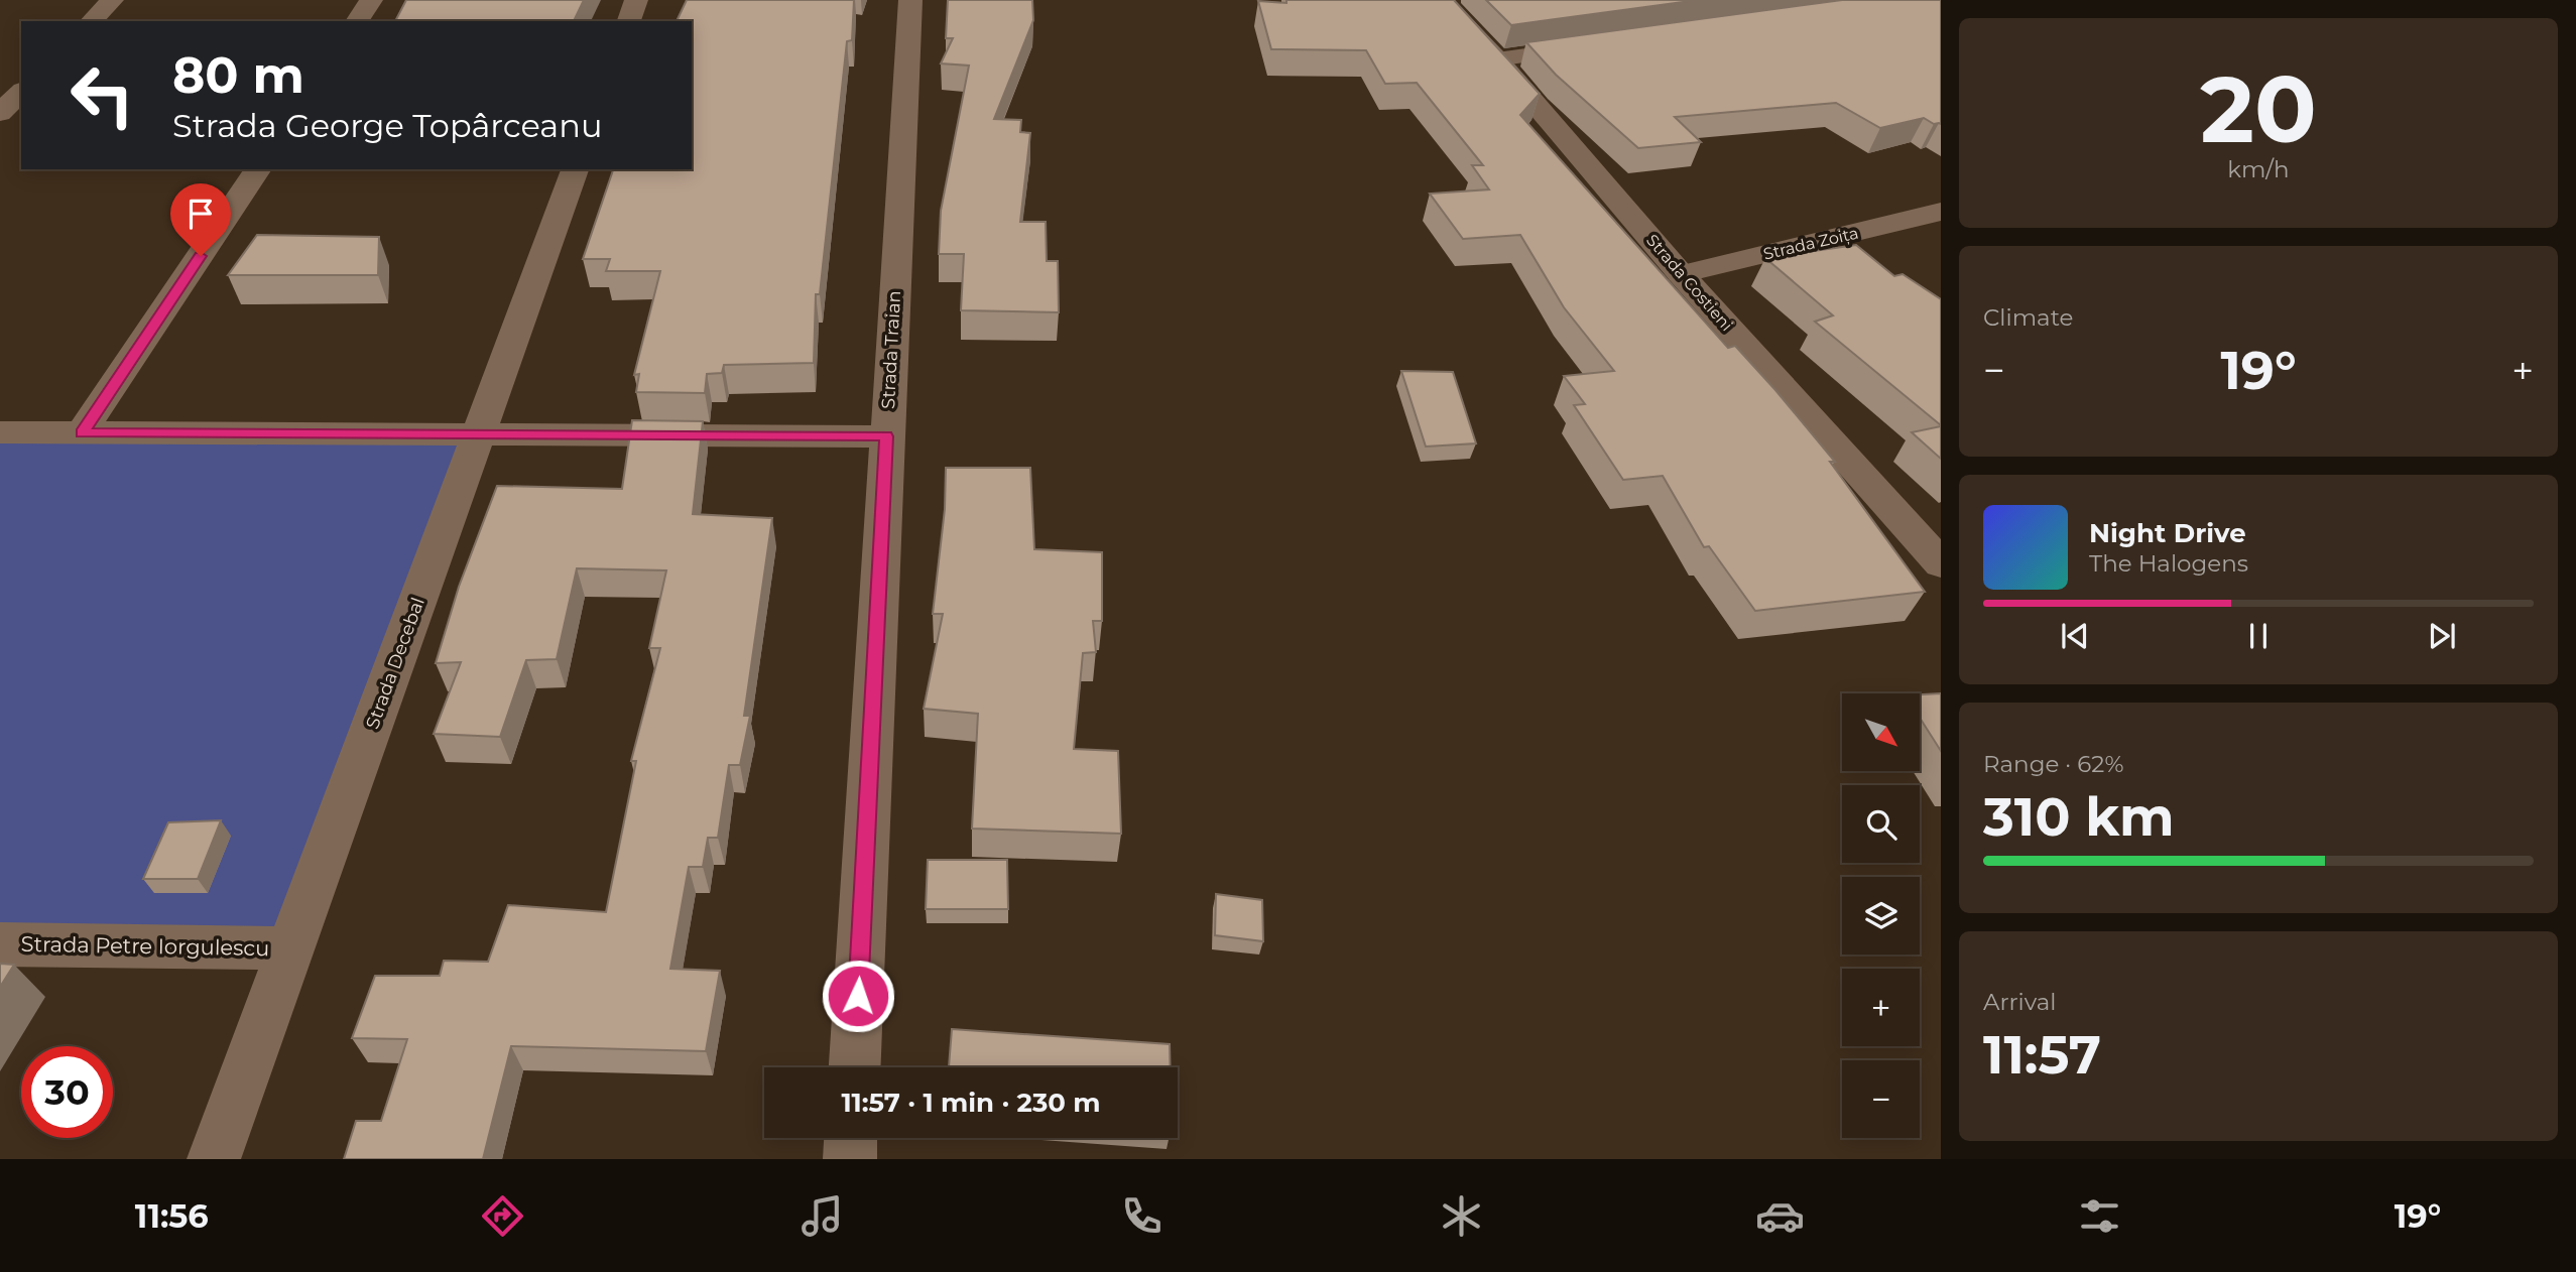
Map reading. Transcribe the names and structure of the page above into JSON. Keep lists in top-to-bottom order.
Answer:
{
  "streets": {
    "street": [
      "Strada Zoița",
      "Strada Costieni",
      "Strada Traian",
      "Strada Decebal",
      "Strada Petre Iorgulescu"
    ]
  },
  "crossings": [
    ["Strada Zoița", "Strada Costieni"],
    ["Strada Decebal", "Strada Petre Iorgulescu"]
  ],
  "north": "bottom right",
  "page": {
    "tile": [
      ["20", "km/h"],
      "Climate",
      ["Range · 62%", "310 km"],
      ["Arrival", "11:57"]
    ],
    "turn": ["80 m", "Strada George Topârceanu"],
    "heat": ["−", "19°", "+"],
    "song": ["Night Drive", "The Halogens"],
    "map_buttons": ["+", "−"],
    "limit": "30",
    "trip": "11:57 · 1 min · 230 m",
    "tabs": ["11:56", "19°"]
  }
}
